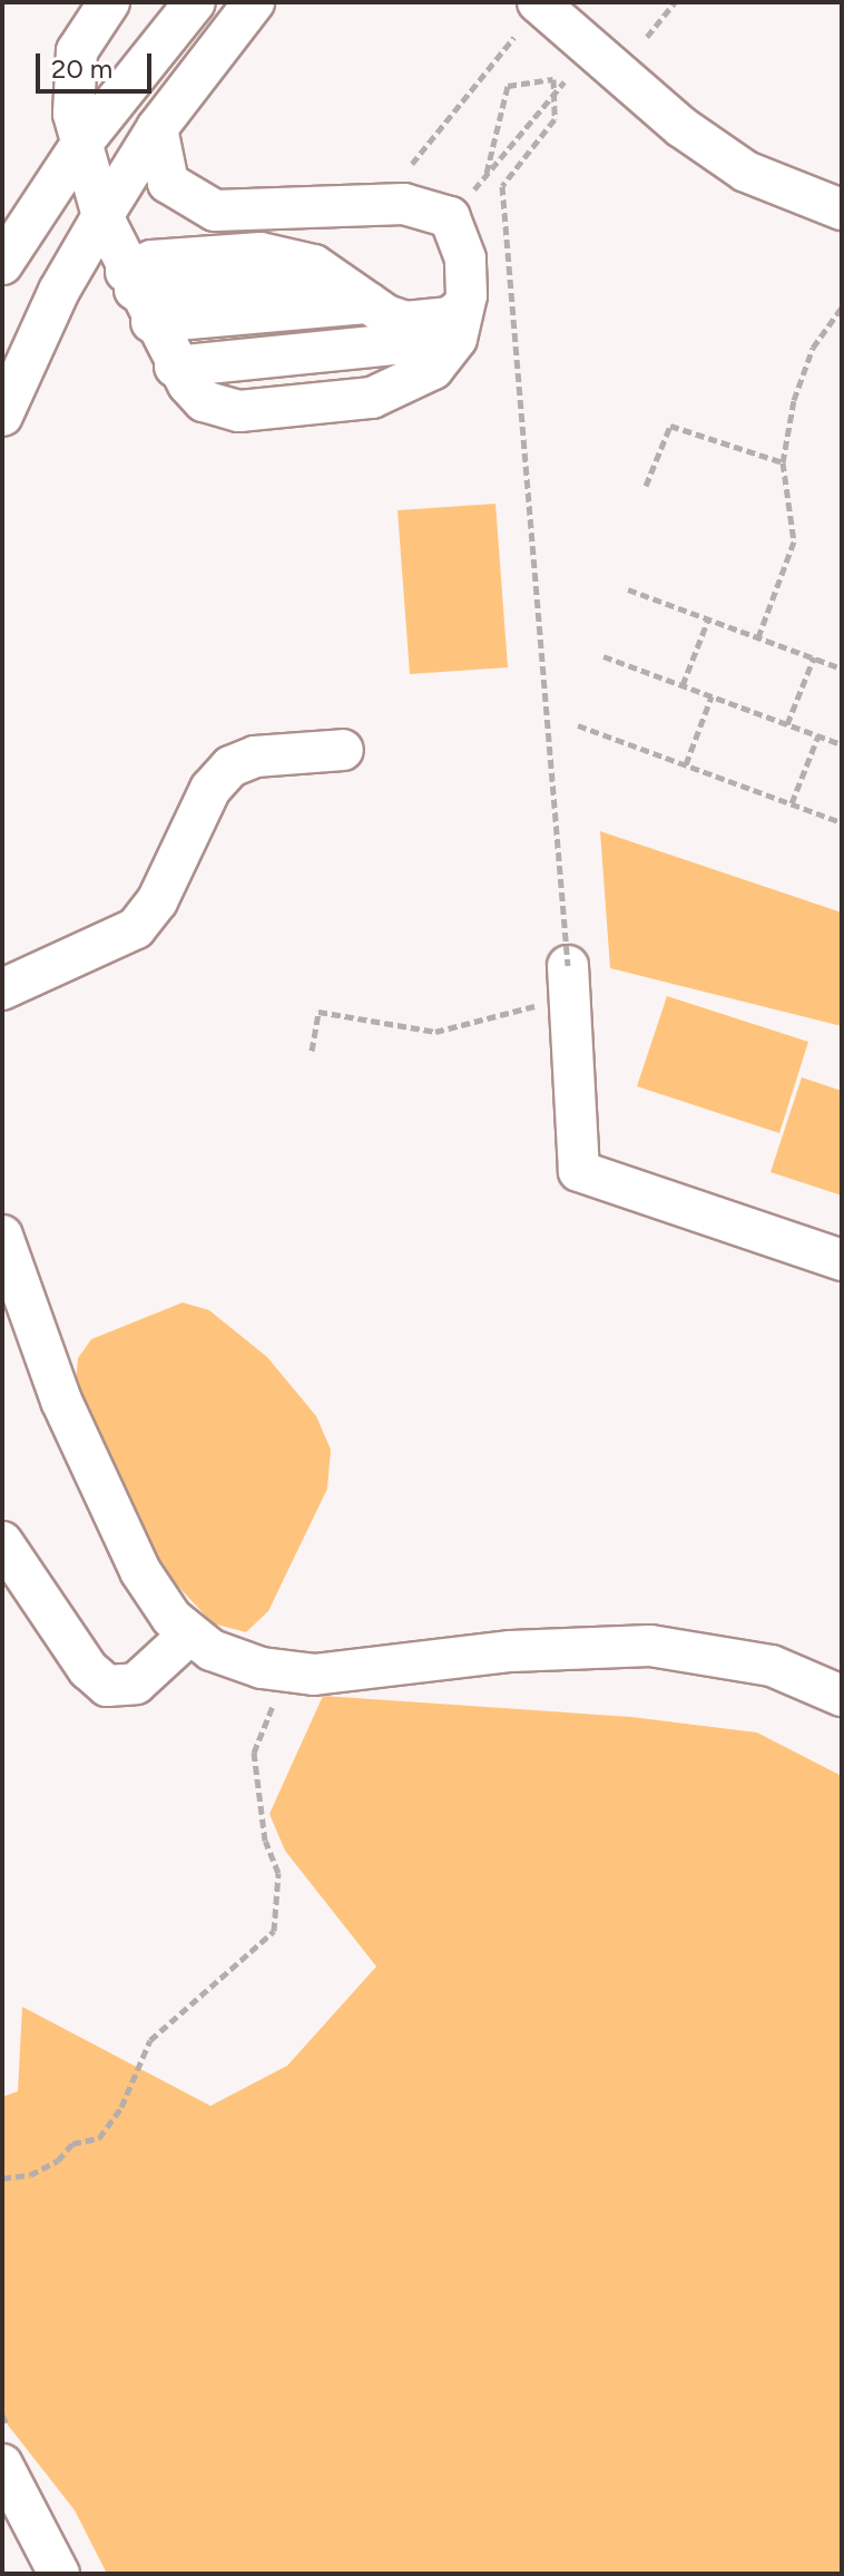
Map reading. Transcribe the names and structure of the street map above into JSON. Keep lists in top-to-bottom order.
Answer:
{
  "scale_bar": "20 m"
}
